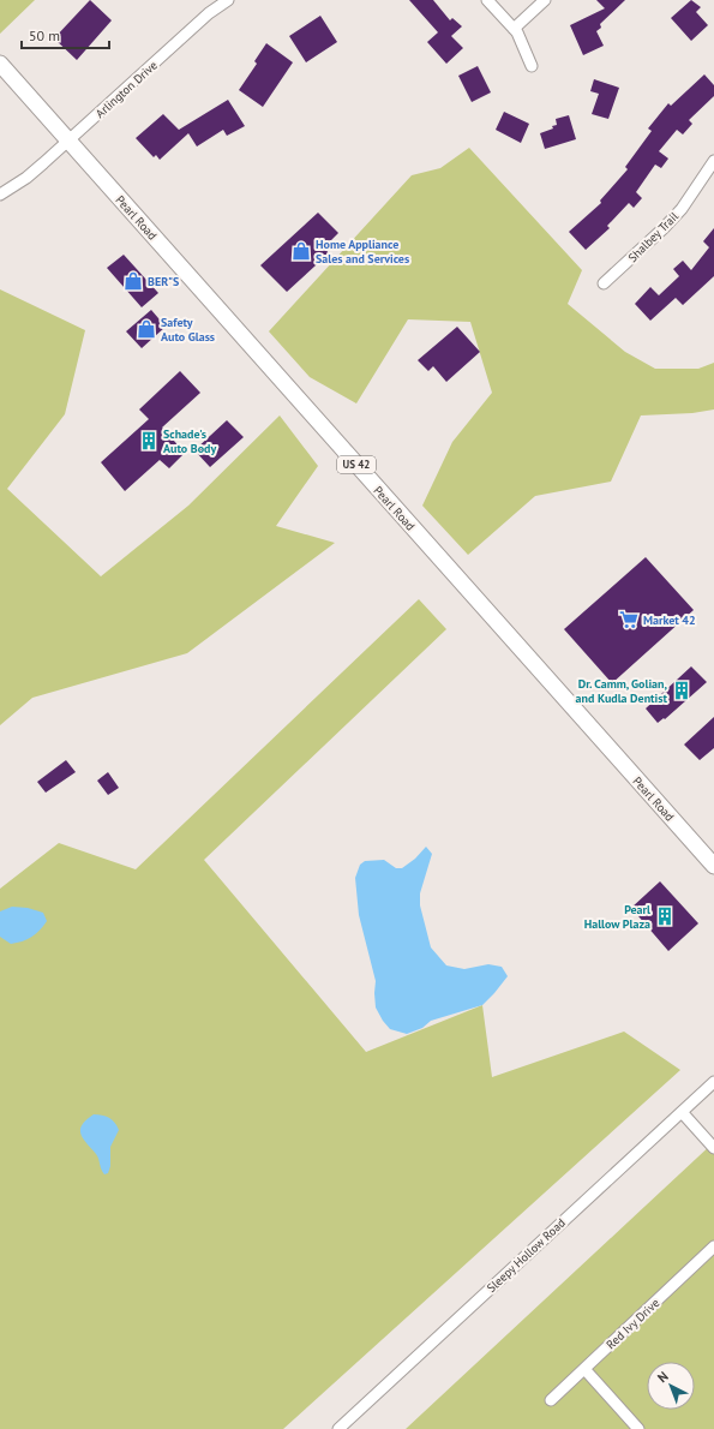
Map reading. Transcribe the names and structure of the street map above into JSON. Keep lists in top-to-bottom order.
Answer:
{
  "streets": {
    "main road": ["Pearl Road", "US 42"],
    "street": [
      "Arlington Drive",
      "Shalbey Trail",
      "Sleepy Hollow Road",
      "Red Ivy Drive"
    ]
  },
  "crossings": [
    ["Arlington Drive", "Pearl Road"]
  ],
  "places": {
    "shop": ["Home Appliance Sales and Services", "BER\"S", "Safety Auto Glass"],
    "building": ["Schade's Auto Body", "Dr. Camm, Golian, and Kudla Dentist", "Pearl Hallow Plaza"],
    "supermarket": ["Market 42"]
  },
  "scale_bar": "50 m",
  "north": "top left"
}
